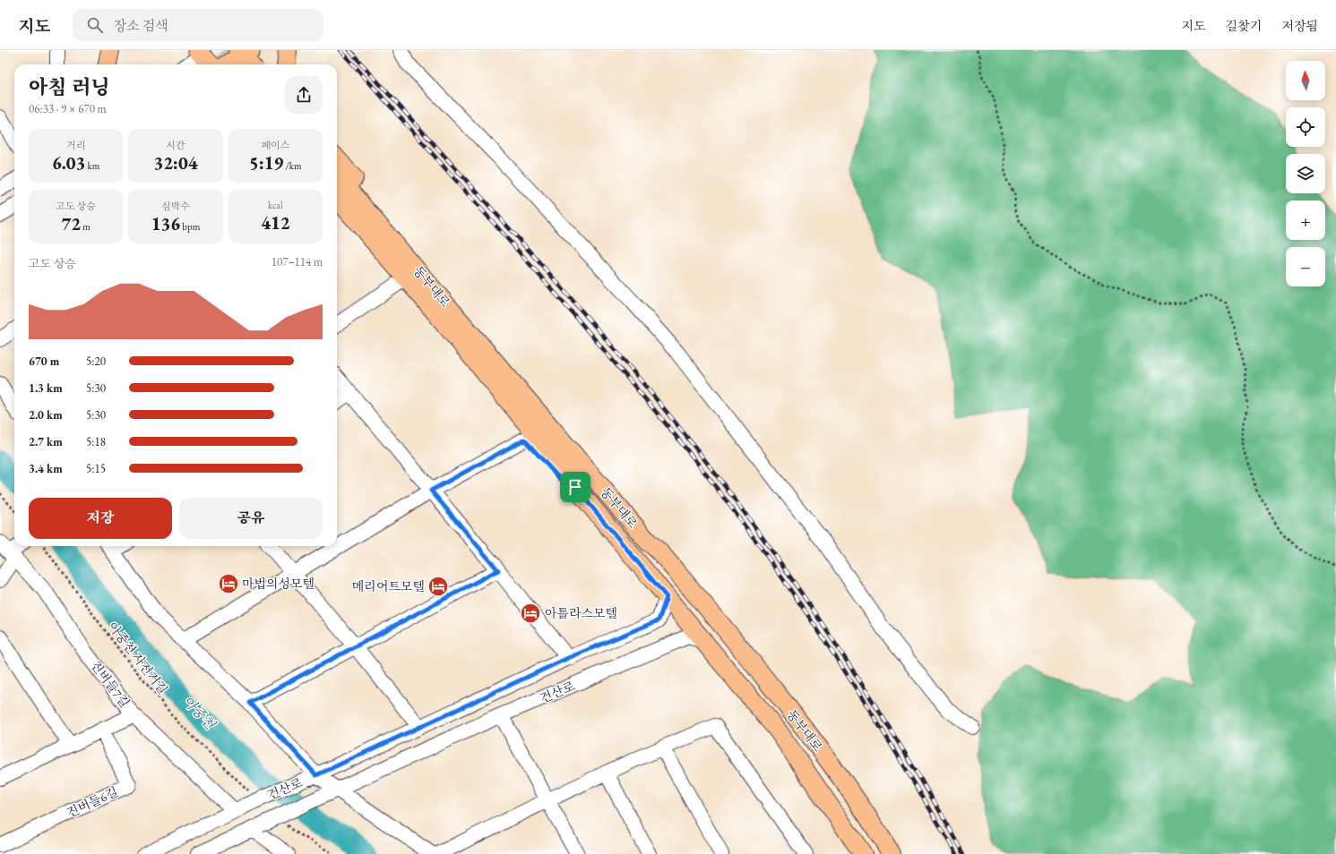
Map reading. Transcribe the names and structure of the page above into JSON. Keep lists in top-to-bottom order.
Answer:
{
  "streets": {
    "main road": ["동부대로"],
    "street": ["진버들7길", "건산로", "진버들6길"],
    "path": ["아중천 자전거길"]
  },
  "crossings": [
    ["동부대로", "건산로"],
    ["아중천 자전거길", "진버들7길"],
    ["아중천 자전거길", "건산로"],
    ["진버들7길", "건산로"]
  ],
  "water": ["아중천"],
  "places": {
    "hotel": ["마법의성모텔", "메리어트모텔", "아틀라스모텔"]
  },
  "north": "top",
  "page": {
    "header": "지도",
    "search": "장소 검색",
    "nav": ["지도", "길찾기", "저장됨"],
    "map_buttons": ["+", "−"],
    "heading": ["아침 러닝", "06:33 · 9 × 670 m"],
    "stats": [
      ["거리", "6.03 km"],
      ["시간", "32:04"],
      ["페이스", "5:19 /km"],
      ["고도 상승", "72 m"],
      ["심박수", "136 bpm"],
      ["kcal", "412"]
    ],
    "chart": ["고도 상승", "107–114 m"],
    "list": [
      {
        "name": "670 m",
        "note": "5:20"
      },
      {
        "name": "1.3 km",
        "note": "5:30"
      },
      {
        "name": "2.0 km",
        "note": "5:30"
      },
      {
        "name": "2.7 km",
        "note": "5:18"
      },
      {
        "name": "3.4 km",
        "note": "5:15"
      }
    ],
    "buttons": ["저장", "공유"]
  }
}
